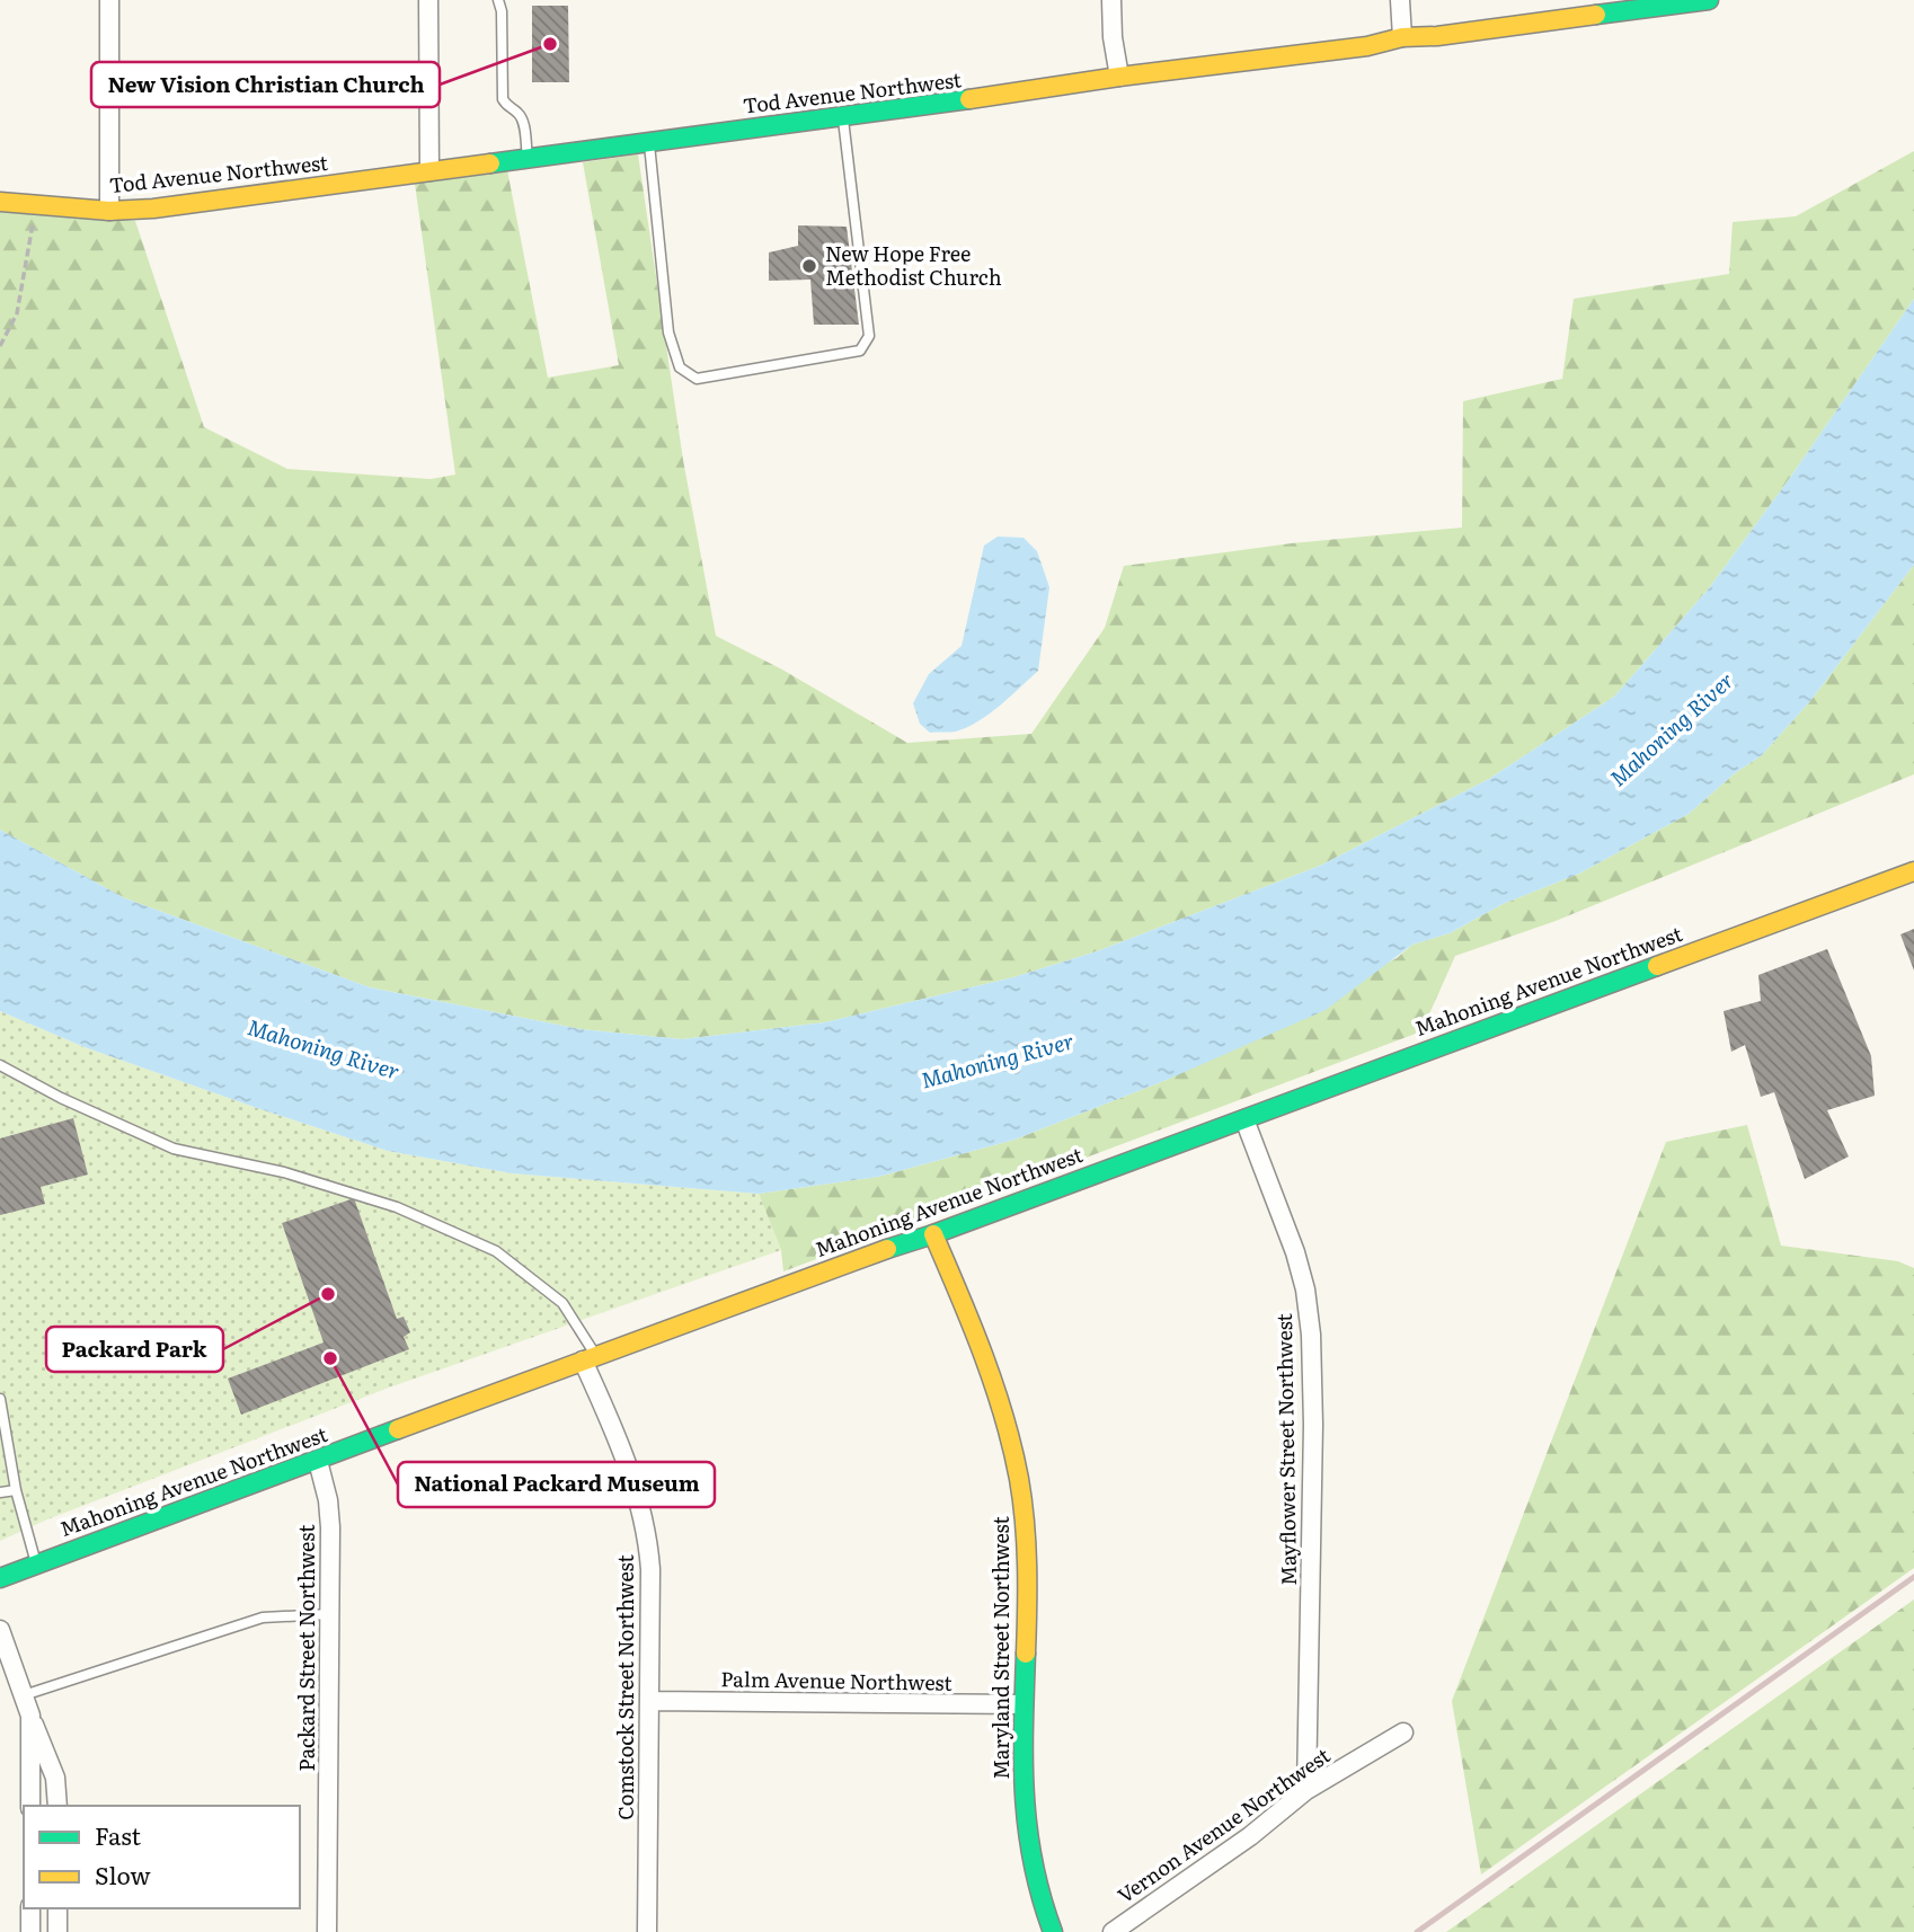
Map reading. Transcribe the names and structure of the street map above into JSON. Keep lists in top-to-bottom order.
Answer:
{
  "streets": {
    "street": [
      "Tod Avenue Northwest",
      "Mahoning Avenue Northwest",
      "Mayflower Street Northwest",
      "Packard Street Northwest",
      "Maryland Street Northwest",
      "Palm Avenue Northwest",
      "Comstock Street Northwest",
      "Vernon Avenue Northwest"
    ]
  },
  "crossings": [
    ["Mahoning Avenue Northwest", "Mayflower Street Northwest"],
    ["Mahoning Avenue Northwest", "Packard Street Northwest"],
    ["Mahoning Avenue Northwest", "Maryland Street Northwest"],
    ["Mahoning Avenue Northwest", "Comstock Street Northwest"],
    ["Mayflower Street Northwest", "Vernon Avenue Northwest"],
    ["Maryland Street Northwest", "Palm Avenue Northwest"],
    ["Palm Avenue Northwest", "Comstock Street Northwest"]
  ],
  "water": ["Mahoning River"],
  "places": [
    "New Vision Christian Church",
    "New Hope Free Methodist Church",
    "Packard Park",
    "National Packard Museum"
  ],
  "legend": ["Fast", "Slow"]
}
